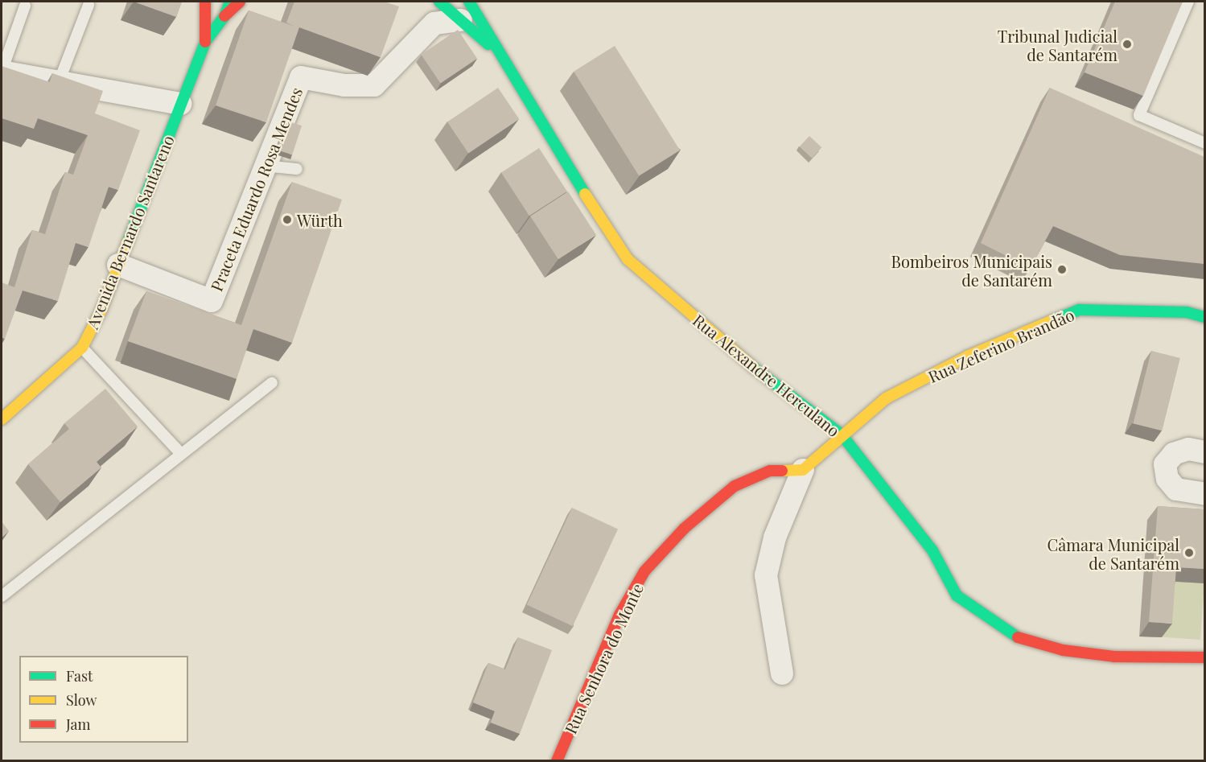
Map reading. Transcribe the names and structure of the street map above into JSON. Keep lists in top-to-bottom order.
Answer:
{
  "streets": {
    "main road": [
      "Avenida Bernardo Santareno",
      "Rua Zeferino Brandão",
      "Rua Alexandre Herculano",
      "Rua Senhora do Monte"
    ],
    "street": ["Praceta Eduardo Rosa Mendes"]
  },
  "crossings": [
    ["Praceta Eduardo Rosa Mendes", "Avenida Bernardo Santareno"],
    ["Praceta Eduardo Rosa Mendes", "Rua Alexandre Herculano"],
    ["Rua Zeferino Brandão", "Rua Alexandre Herculano"]
  ],
  "places": [
    "Tribunal Judicial de Santarém",
    "Würth",
    "Bombeiros Municipais de Santarém",
    "Câmara Municipal de Santarém"
  ],
  "legend": ["Fast", "Slow", "Jam"]
}
